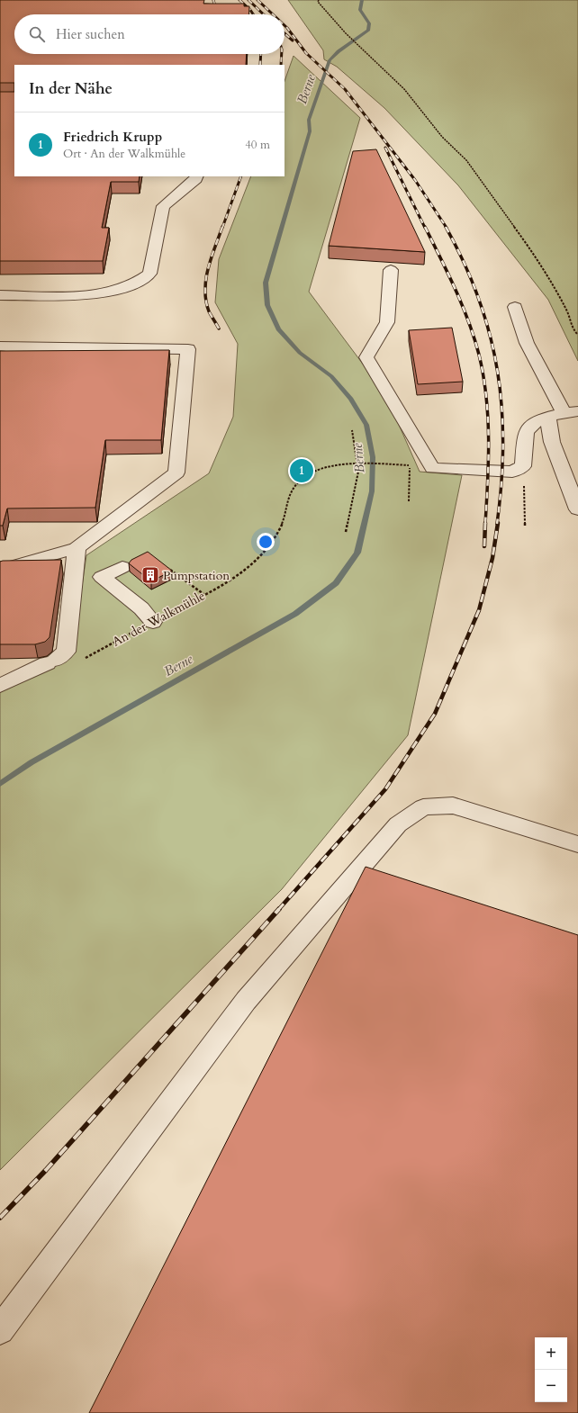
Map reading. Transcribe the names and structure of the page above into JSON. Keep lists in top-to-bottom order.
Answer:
{
  "streets": {
    "path": ["An der Walkmühle"]
  },
  "water": ["Berne"],
  "places": {
    "building": ["Pumpstation"]
  },
  "page": {
    "search": "Hier suchen",
    "heading": "In der Nähe",
    "list": [
      {
        "mark": "1",
        "name": "Friedrich Krupp",
        "note": "Ort · An der Walkmühle",
        "value": "40 m"
      }
    ],
    "pins": "1",
    "map_buttons": ["+", "−"]
  }
}
